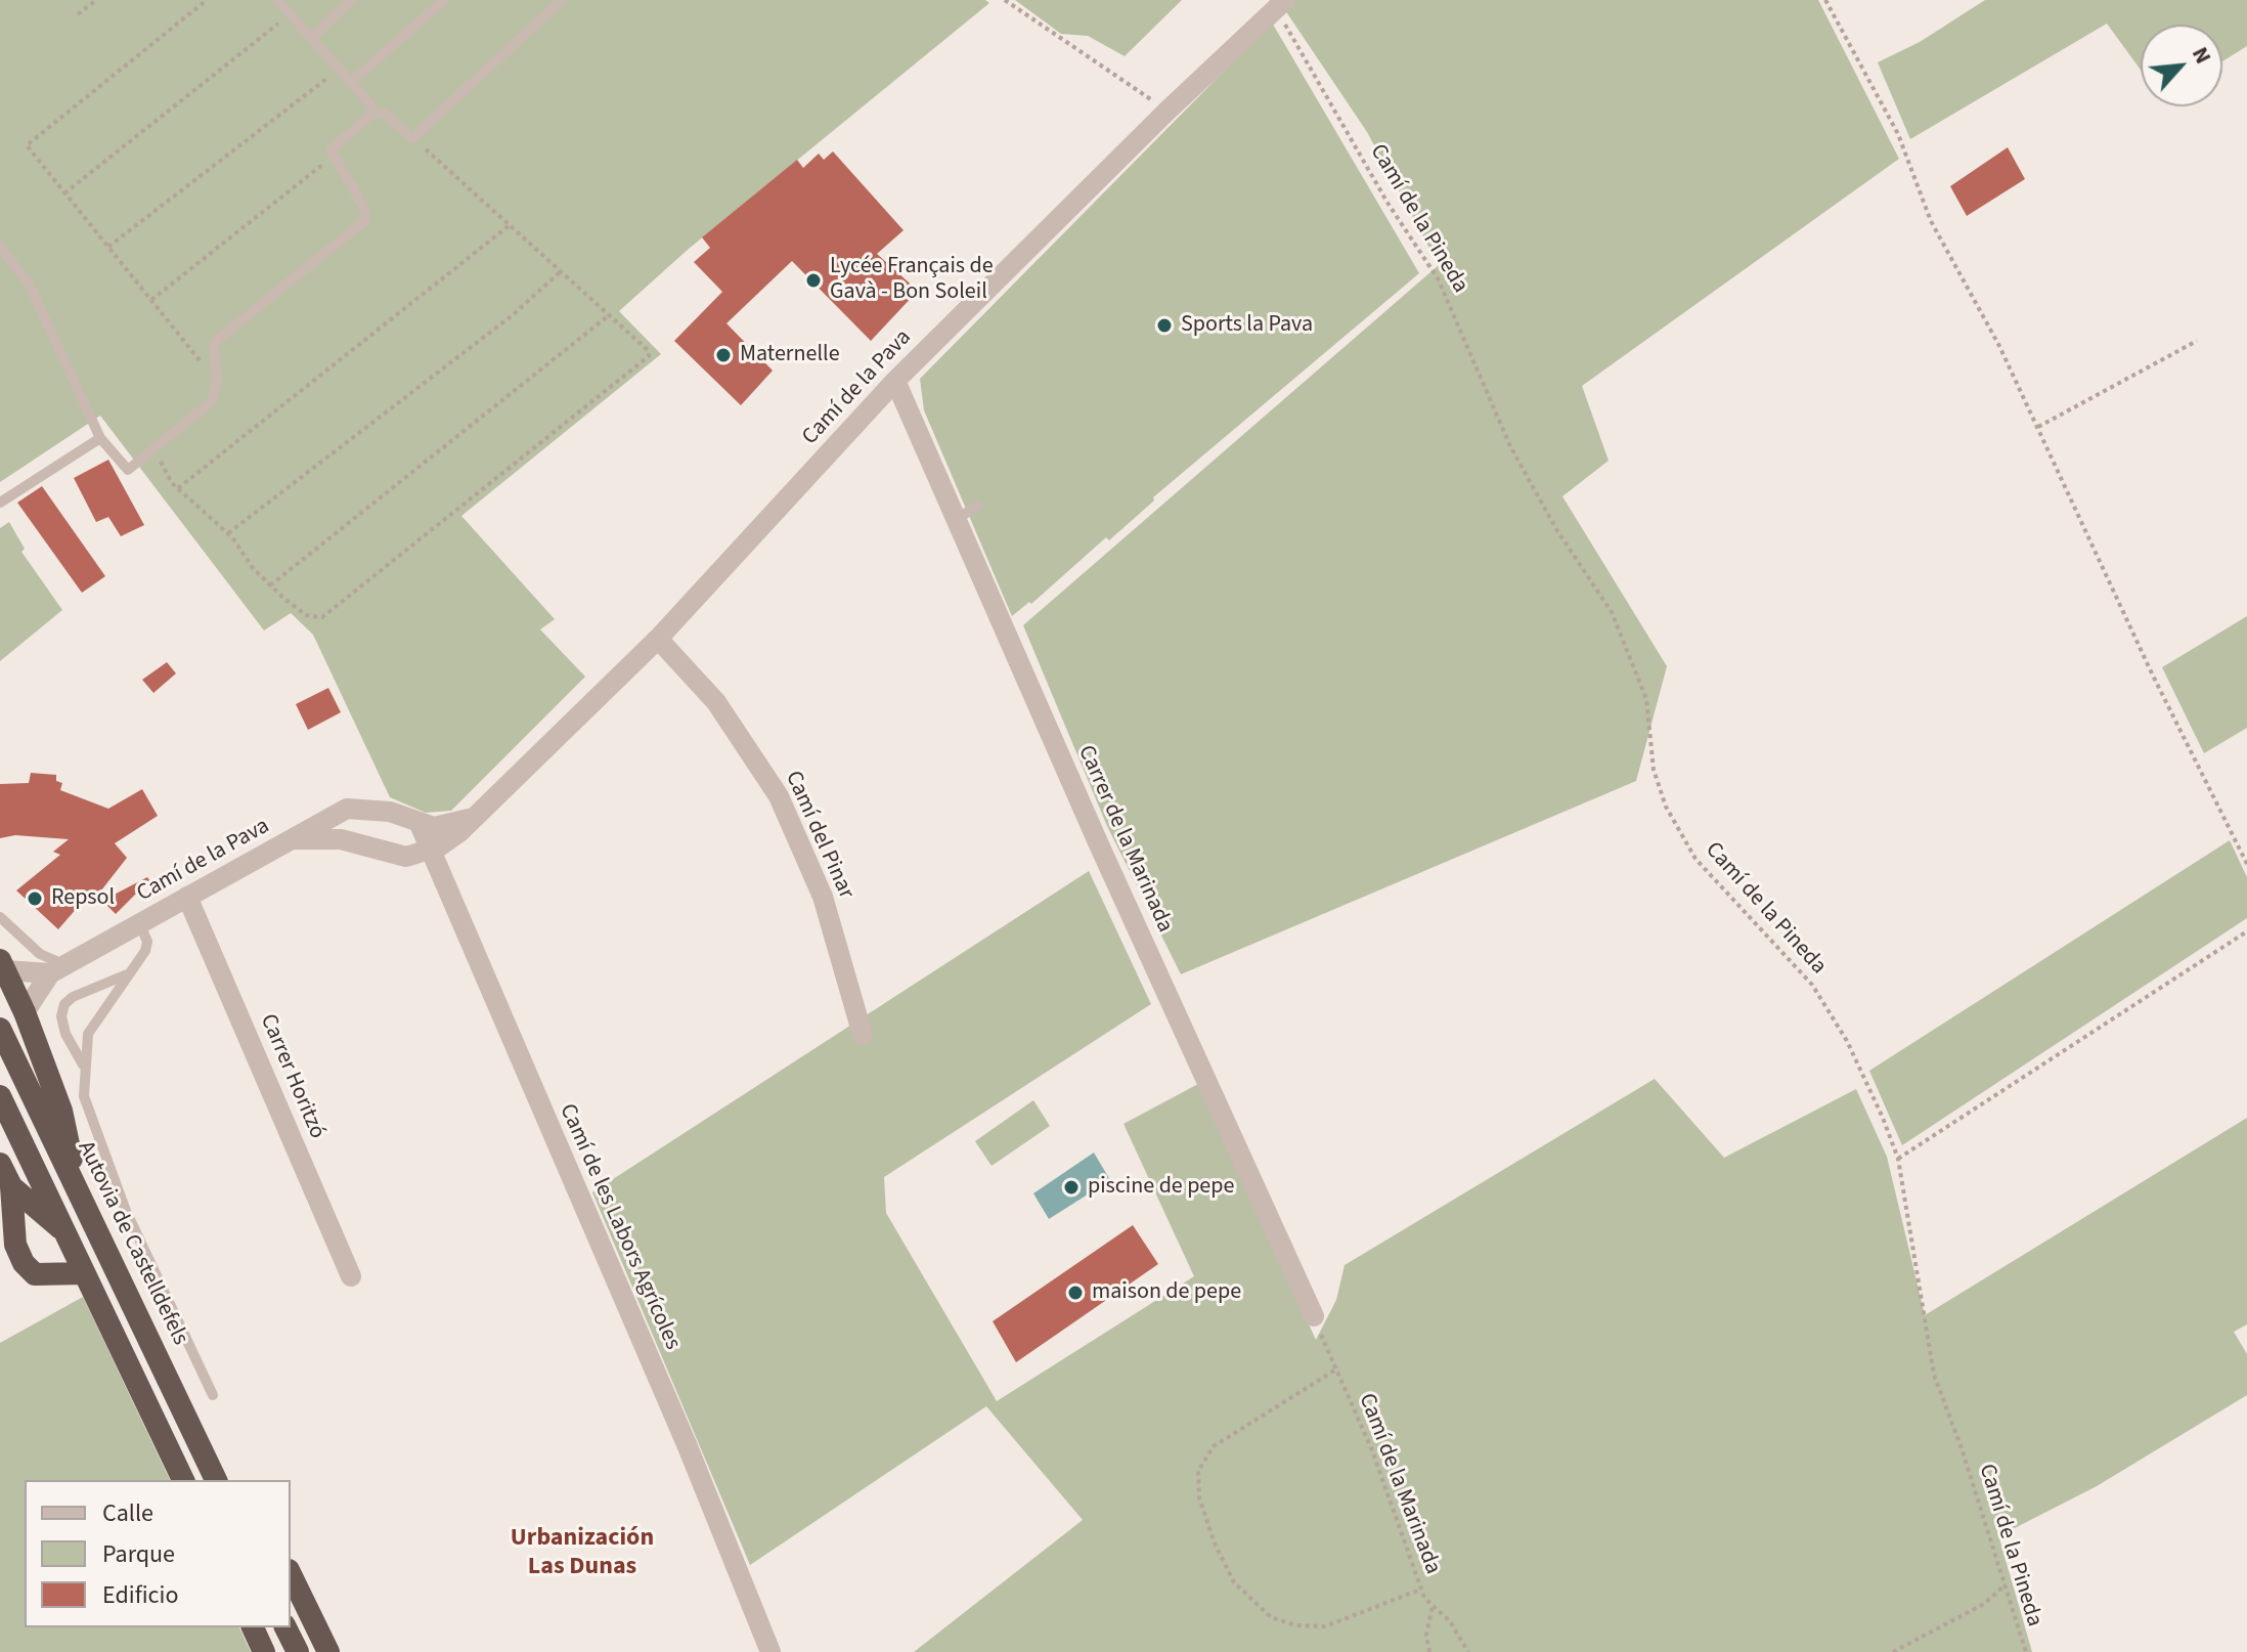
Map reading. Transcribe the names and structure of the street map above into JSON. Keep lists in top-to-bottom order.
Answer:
{
  "streets": {
    "highway": ["Autovia de Castelldefels"],
    "street": [
      "Camí de la Pava",
      "Camí del Pinar",
      "Carrer de la Marinada",
      "Carrer Horitzó",
      "Camí de les Labors Agrícoles"
    ],
    "path": ["Camí de la Pineda", "Camí de la Marinada"]
  },
  "crossings": [
    ["Camí de la Pineda", "Camí de la Pava"],
    ["Camí de la Pava", "Camí del Pinar"],
    ["Camí de la Pava", "Carrer de la Marinada"],
    ["Camí de la Pava", "Carrer Horitzó"],
    ["Camí de la Pava", "Camí de les Labors Agrícoles"],
    ["Carrer de la Marinada", "Camí de la Marinada"]
  ],
  "districts": ["Urbanización Las Dunas"],
  "places": [
    "Lycée Français de Gavà - Bon Soleil",
    "Sports la Pava",
    "Maternelle",
    "Repsol",
    "piscine de pepe",
    "maison de pepe"
  ],
  "legend": ["Calle", "Parque", "Edificio"],
  "north": "top right"
}
